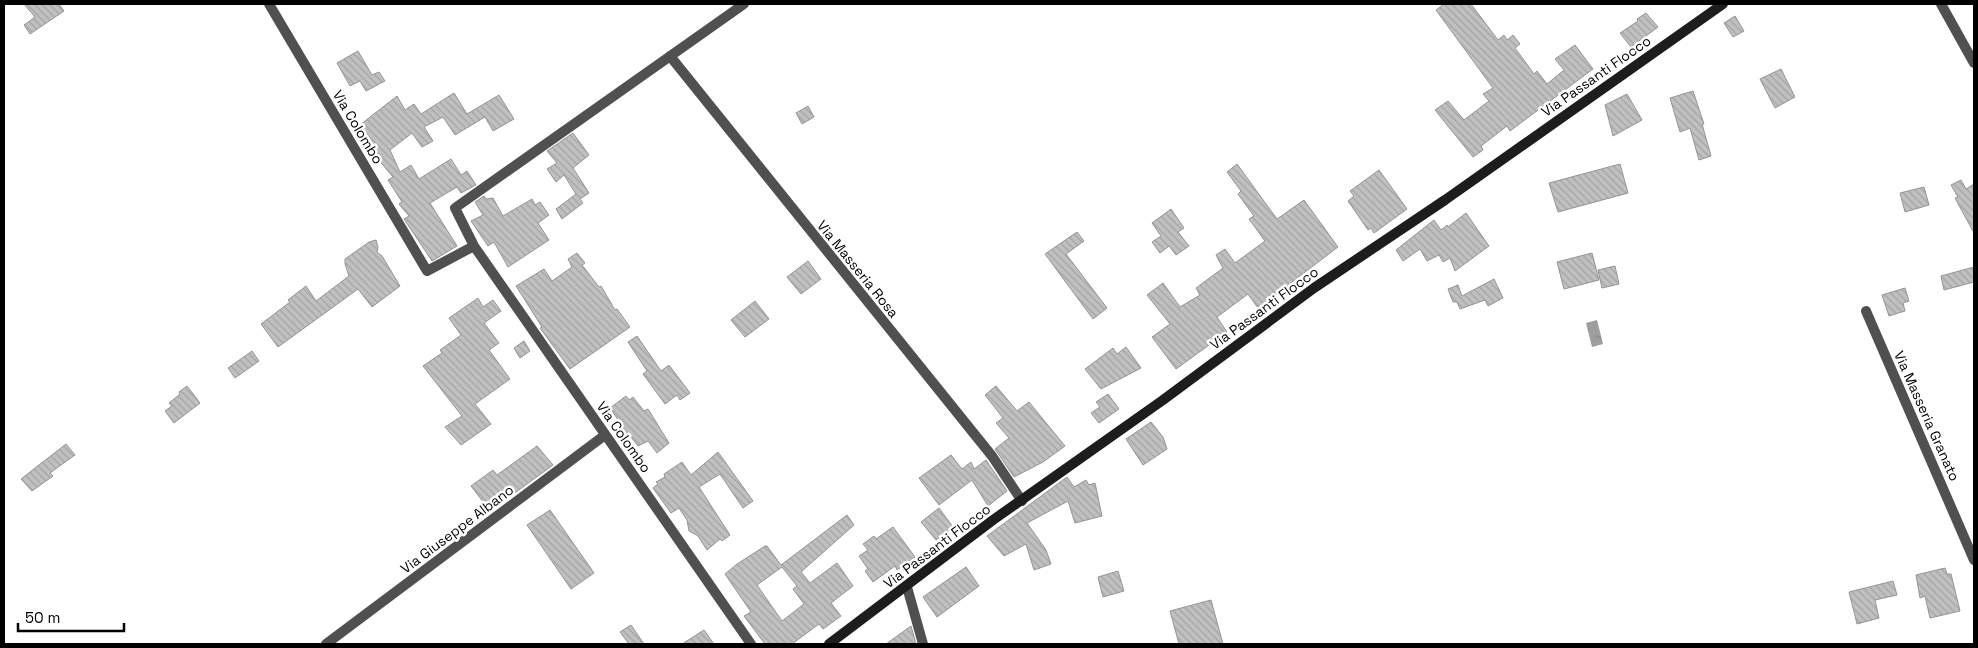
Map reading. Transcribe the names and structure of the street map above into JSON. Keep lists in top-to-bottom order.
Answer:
{
  "streets": {
    "main road": ["Via Passanti Flocco"],
    "street": [
      "Via Colombo",
      "Via Masseria Rosa",
      "Via Masseria Granato",
      "Via Giuseppe Albano"
    ]
  },
  "crossings": [
    ["Via Passanti Flocco", "Via Masseria Rosa"],
    ["Via Colombo", "Via Masseria Rosa"],
    ["Via Colombo", "Via Giuseppe Albano"]
  ],
  "scale_bar": "50 m"
}
